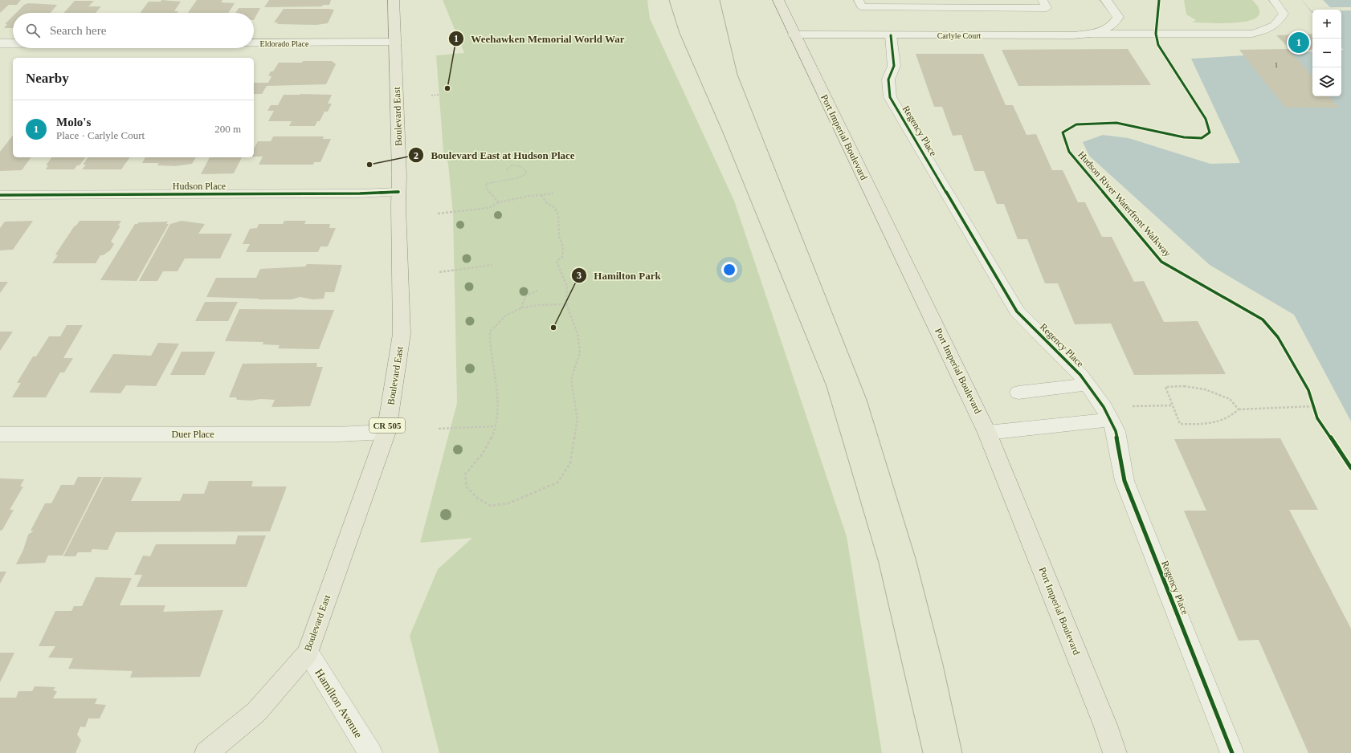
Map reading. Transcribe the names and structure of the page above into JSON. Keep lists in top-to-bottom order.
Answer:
{
  "streets": {
    "main road": ["Boulevard East", "Port Imperial Boulevard", "CR 505"],
    "street": [
      "Carlyle Court",
      "Eldorado Place",
      "Regency Place",
      "Hudson Place",
      "Duer Place",
      "Hamilton Avenue"
    ],
    "cycle path": ["Hudson River Waterfront Walkway"]
  },
  "crossings": [
    ["Carlyle Court", "Regency Place"],
    ["Carlyle Court", "Port Imperial Boulevard"],
    ["Eldorado Place", "Boulevard East"],
    ["Boulevard East", "Hudson Place"],
    ["Boulevard East", "Duer Place"],
    ["Boulevard East", "Hamilton Avenue"]
  ],
  "places": ["Weehawken Memorial World War", "Boulevard East at Hudson Place", "Hamilton Park"],
  "house_numbers": ["1"],
  "page": {
    "map_buttons": ["+", "−"],
    "search": "Search here",
    "pins": "1",
    "heading": "Nearby",
    "list": [
      {
        "mark": "1",
        "name": "Molo's",
        "note": "Place · Carlyle Court",
        "value": "200 m"
      }
    ]
  }
}
